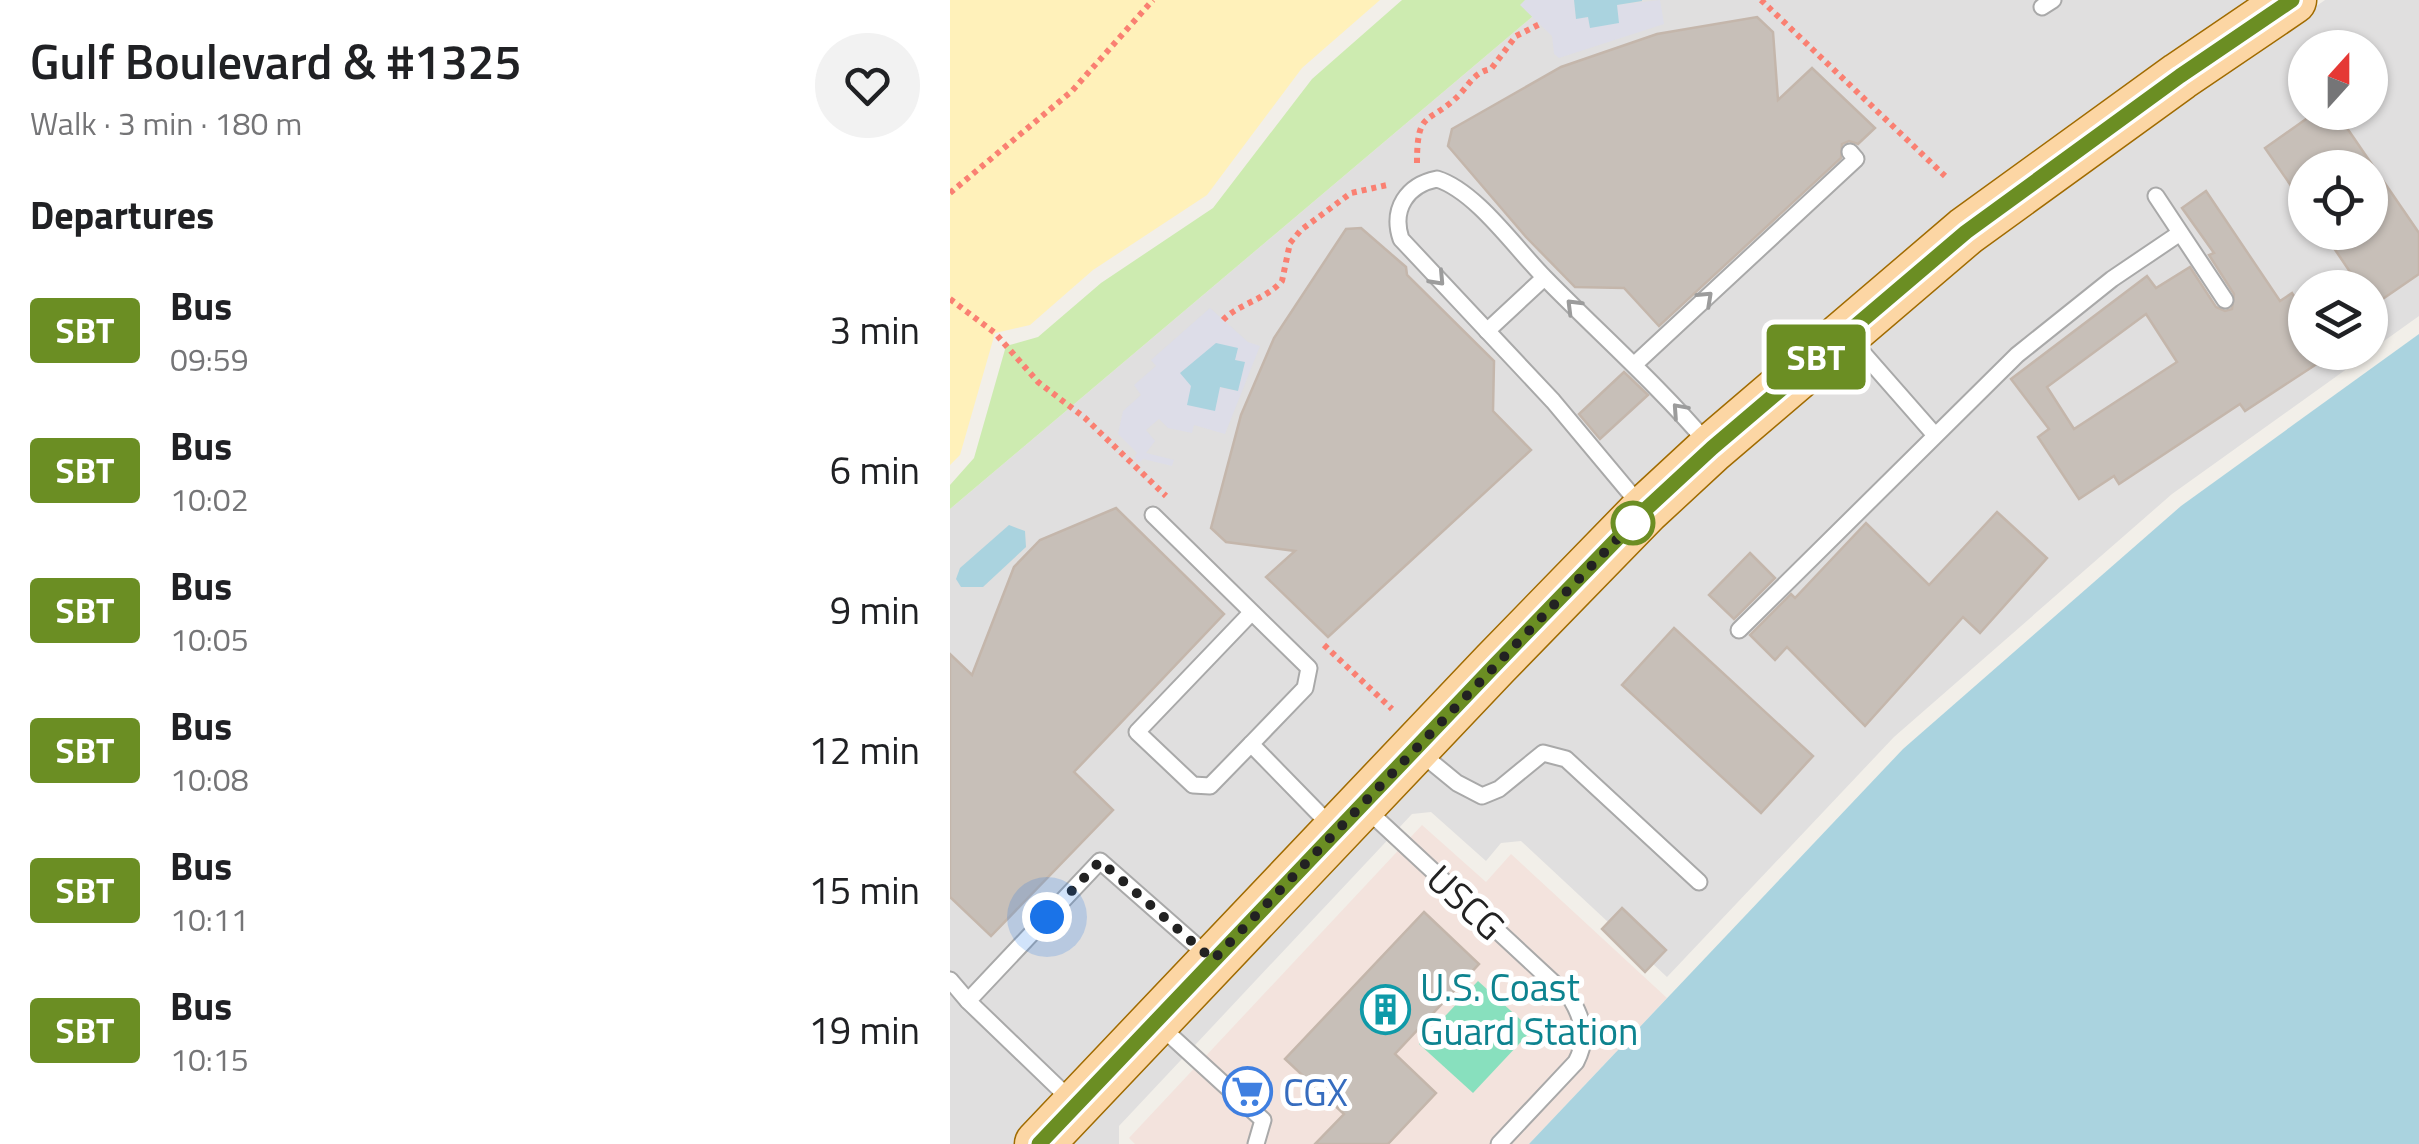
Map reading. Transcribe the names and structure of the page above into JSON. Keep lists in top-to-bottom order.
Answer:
{
  "streets": {
    "lane": ["USCG"]
  },
  "places": {
    "building": ["U.S. Coast Guard Station"],
    "supermarket": ["CGX"]
  },
  "lines": ["bus line SBT"],
  "north": "top",
  "page": {
    "heading": [
      ["Gulf Boulevard & #1325", "Walk · 3 min · 180 m"],
      "Departures"
    ],
    "on_map": "SBT",
    "list": [
      {
        "mark": "SBT",
        "name": "Bus",
        "note": "09:59",
        "value": "3 min"
      },
      {
        "mark": "SBT",
        "name": "Bus",
        "note": "10:02",
        "value": "6 min"
      },
      {
        "mark": "SBT",
        "name": "Bus",
        "note": "10:05",
        "value": "9 min"
      },
      {
        "mark": "SBT",
        "name": "Bus",
        "note": "10:08",
        "value": "12 min"
      },
      {
        "mark": "SBT",
        "name": "Bus",
        "note": "10:11",
        "value": "15 min"
      },
      {
        "mark": "SBT",
        "name": "Bus",
        "note": "10:15",
        "value": "19 min"
      }
    ]
  }
}
